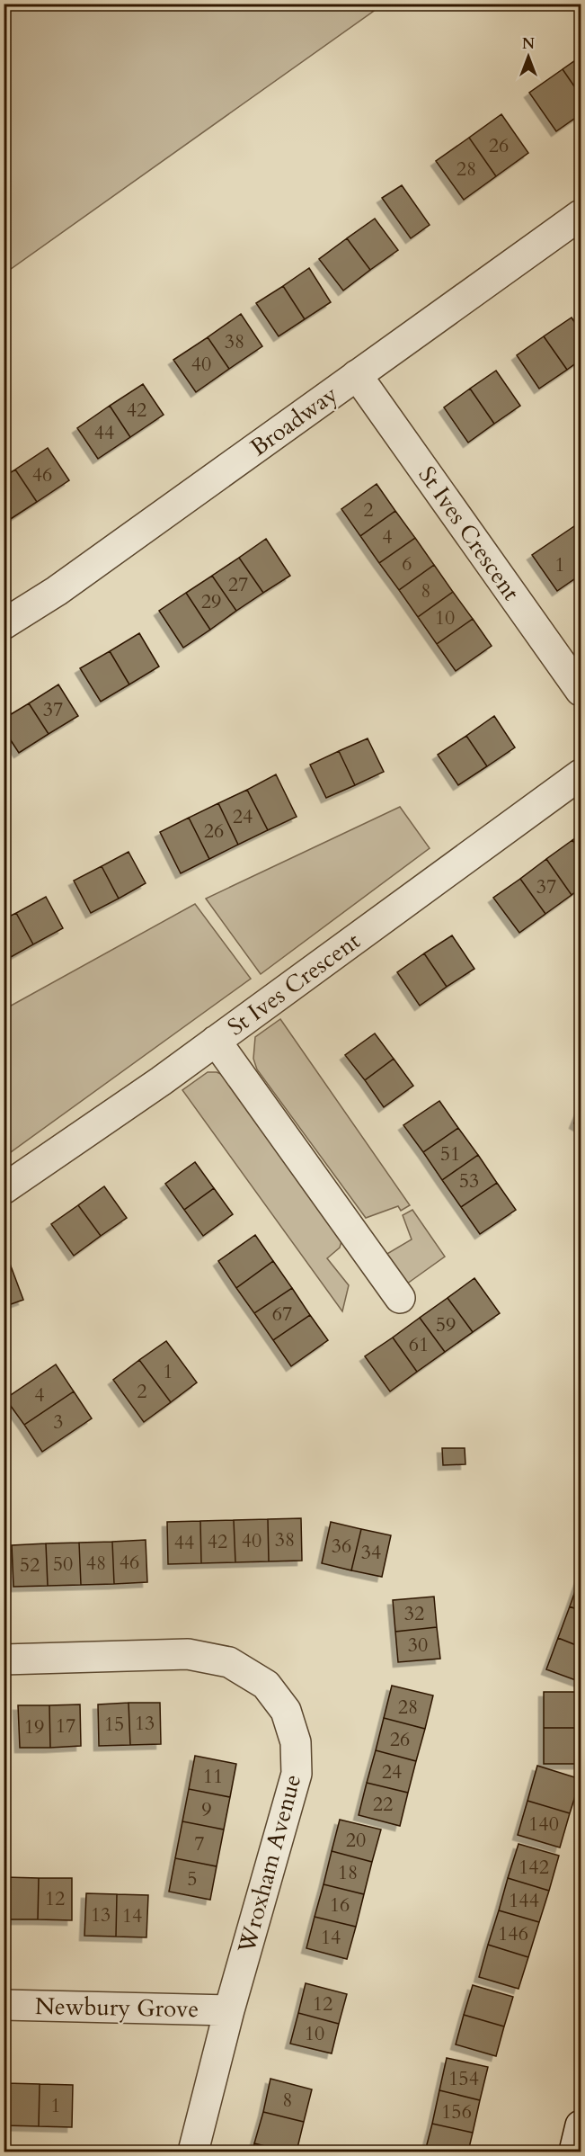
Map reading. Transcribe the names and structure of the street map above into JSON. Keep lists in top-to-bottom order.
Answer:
{
  "streets": {
    "street": [
      "Broadway",
      "St Ives Crescent",
      "Wroxham Avenue",
      "Newbury Grove"
    ]
  },
  "crossings": [
    ["Broadway", "St Ives Crescent"],
    ["Wroxham Avenue", "Newbury Grove"]
  ],
  "house_numbers": [
    "26",
    "28",
    "38",
    "40",
    "42",
    "44",
    "46",
    "2",
    "4",
    "6",
    "1",
    "27",
    "8",
    "29",
    "10",
    "37",
    "24",
    "26",
    "37",
    "51",
    "53",
    "67",
    "59",
    "61",
    "1",
    "2",
    "4",
    "3",
    "38",
    "40",
    "42",
    "44",
    "36",
    "34",
    "46",
    "48",
    "50",
    "52",
    "32",
    "30",
    "28",
    "13",
    "15",
    "17",
    "19",
    "26",
    "24",
    "11",
    "22",
    "9",
    "140",
    "20",
    "7",
    "142",
    "18",
    "5",
    "12",
    "144",
    "16",
    "13",
    "14",
    "146",
    "14",
    "12",
    "10",
    "154",
    "8",
    "1",
    "156"
  ],
  "north": "top"
}
